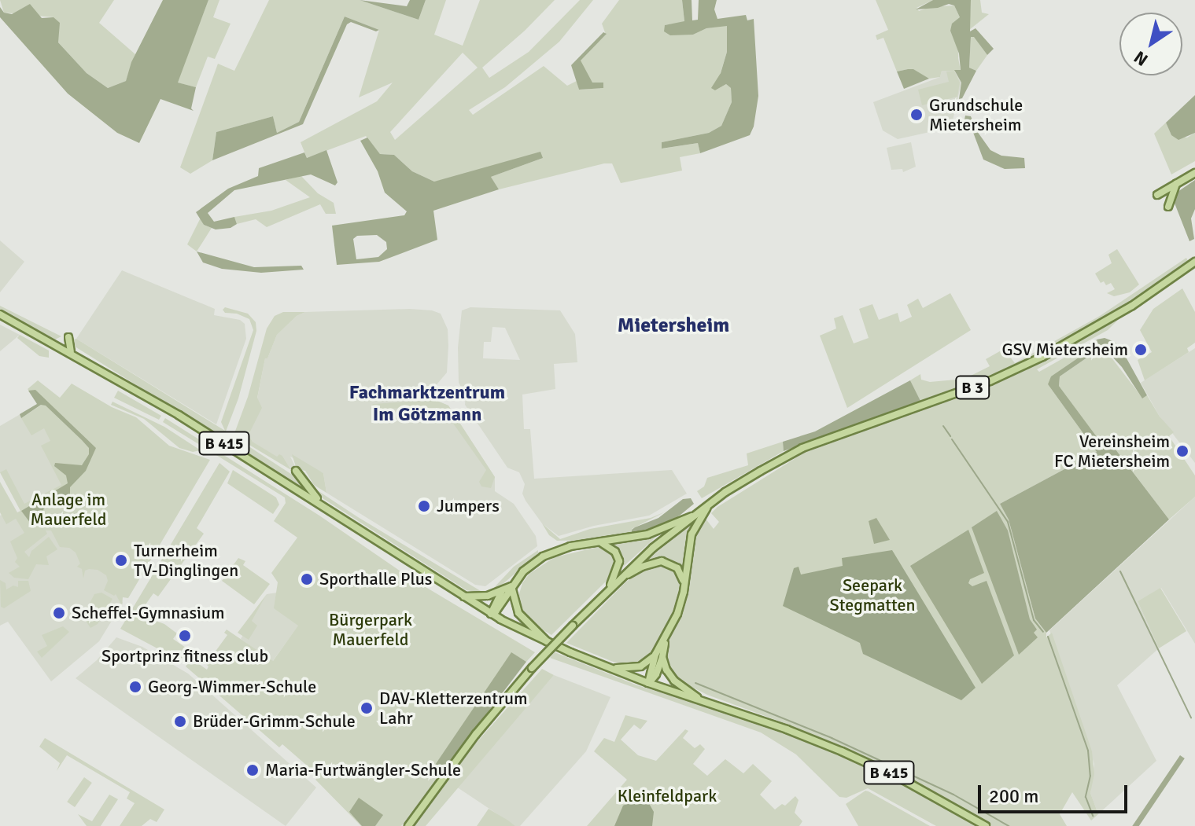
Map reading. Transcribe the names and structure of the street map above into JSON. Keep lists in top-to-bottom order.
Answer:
{
  "streets": {
    "main road": ["B 3", "B 415"]
  },
  "crossings": [
    ["B 3", "B 415"]
  ],
  "districts": ["Mietersheim", "Fachmarktzentrum Im Götzmann"],
  "parks": [
    "Anlage im Mauerfeld",
    "Seepark Stegmatten",
    "Bürgerpark Mauerfeld",
    "Kleinfeldpark"
  ],
  "places": [
    "Grundschule Mietersheim",
    "GSV Mietersheim",
    "Vereinsheim FC Mietersheim",
    "Jumpers",
    "Turnerheim TV-Dinglingen",
    "Sporthalle Plus",
    "Scheffel-Gymnasium",
    "Sportprinz fitness club",
    "Georg-Wimmer-Schule",
    "DAV-Kletterzentrum Lahr",
    "Brüder-Grimm-Schule",
    "Maria-Furtwängler-Schule"
  ],
  "scale_bar": "200 m",
  "north": "bottom left"
}
